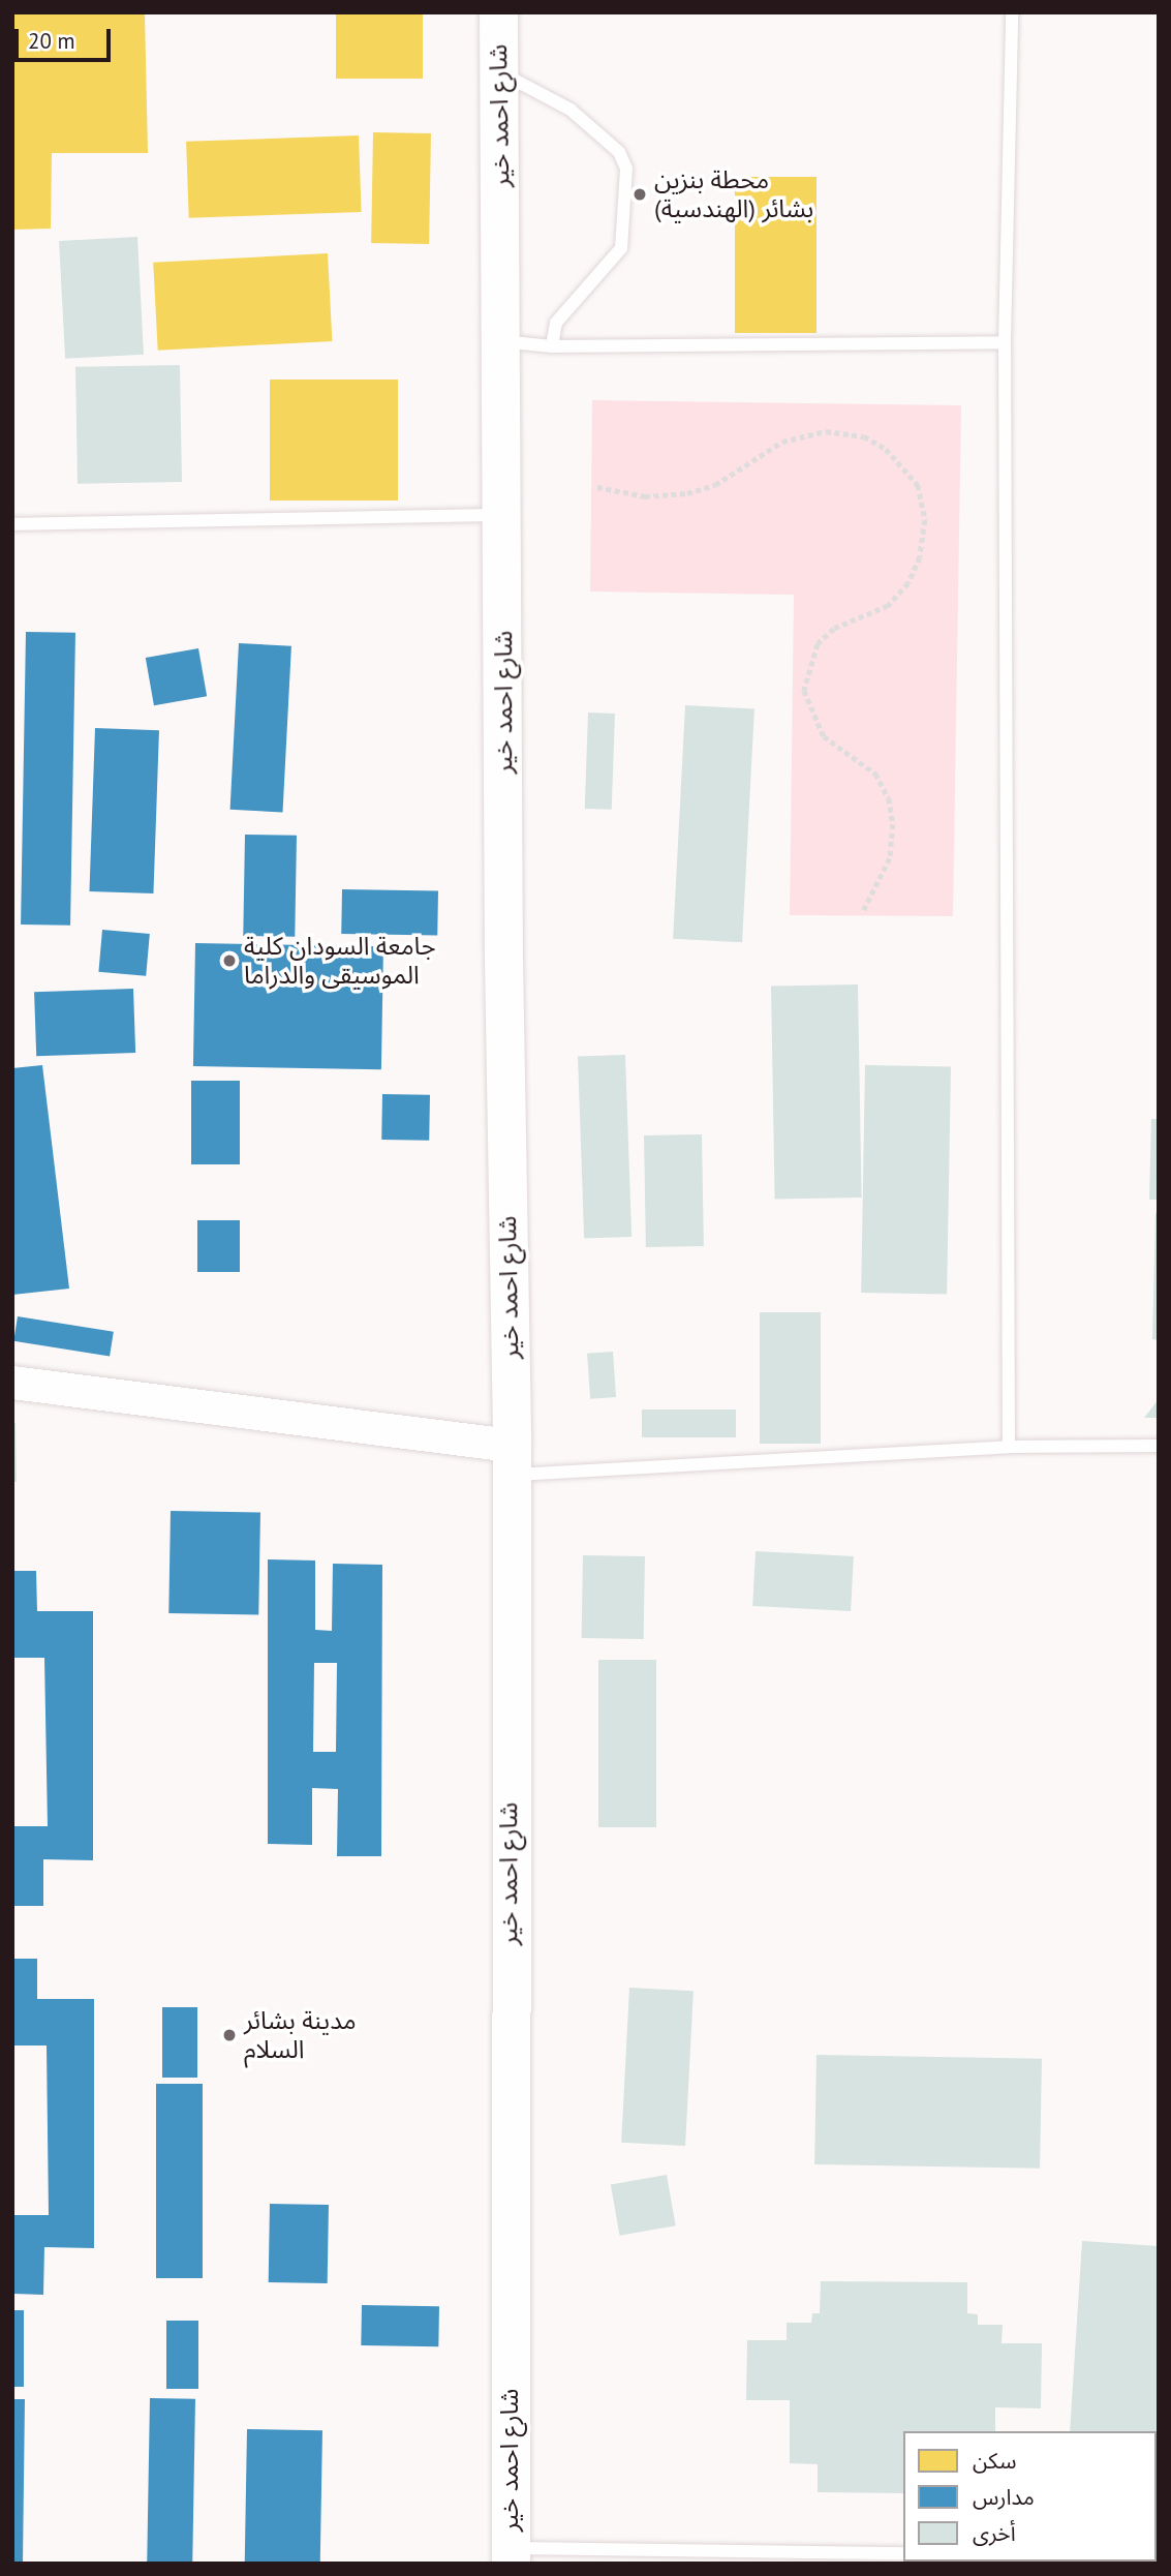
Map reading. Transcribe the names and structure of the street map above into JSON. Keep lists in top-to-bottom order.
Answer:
{
  "streets": {
    "main road": ["شارع احمد خير"]
  },
  "places": ["محطة بنزين بشائر (الهندسية)", "جامعة السودان كلية الموسيقى والدراما", "مدينة بشائر السلام"],
  "legend": ["سكن", "مدارس", "أخرى"],
  "scale_bar": "20 m"
}
